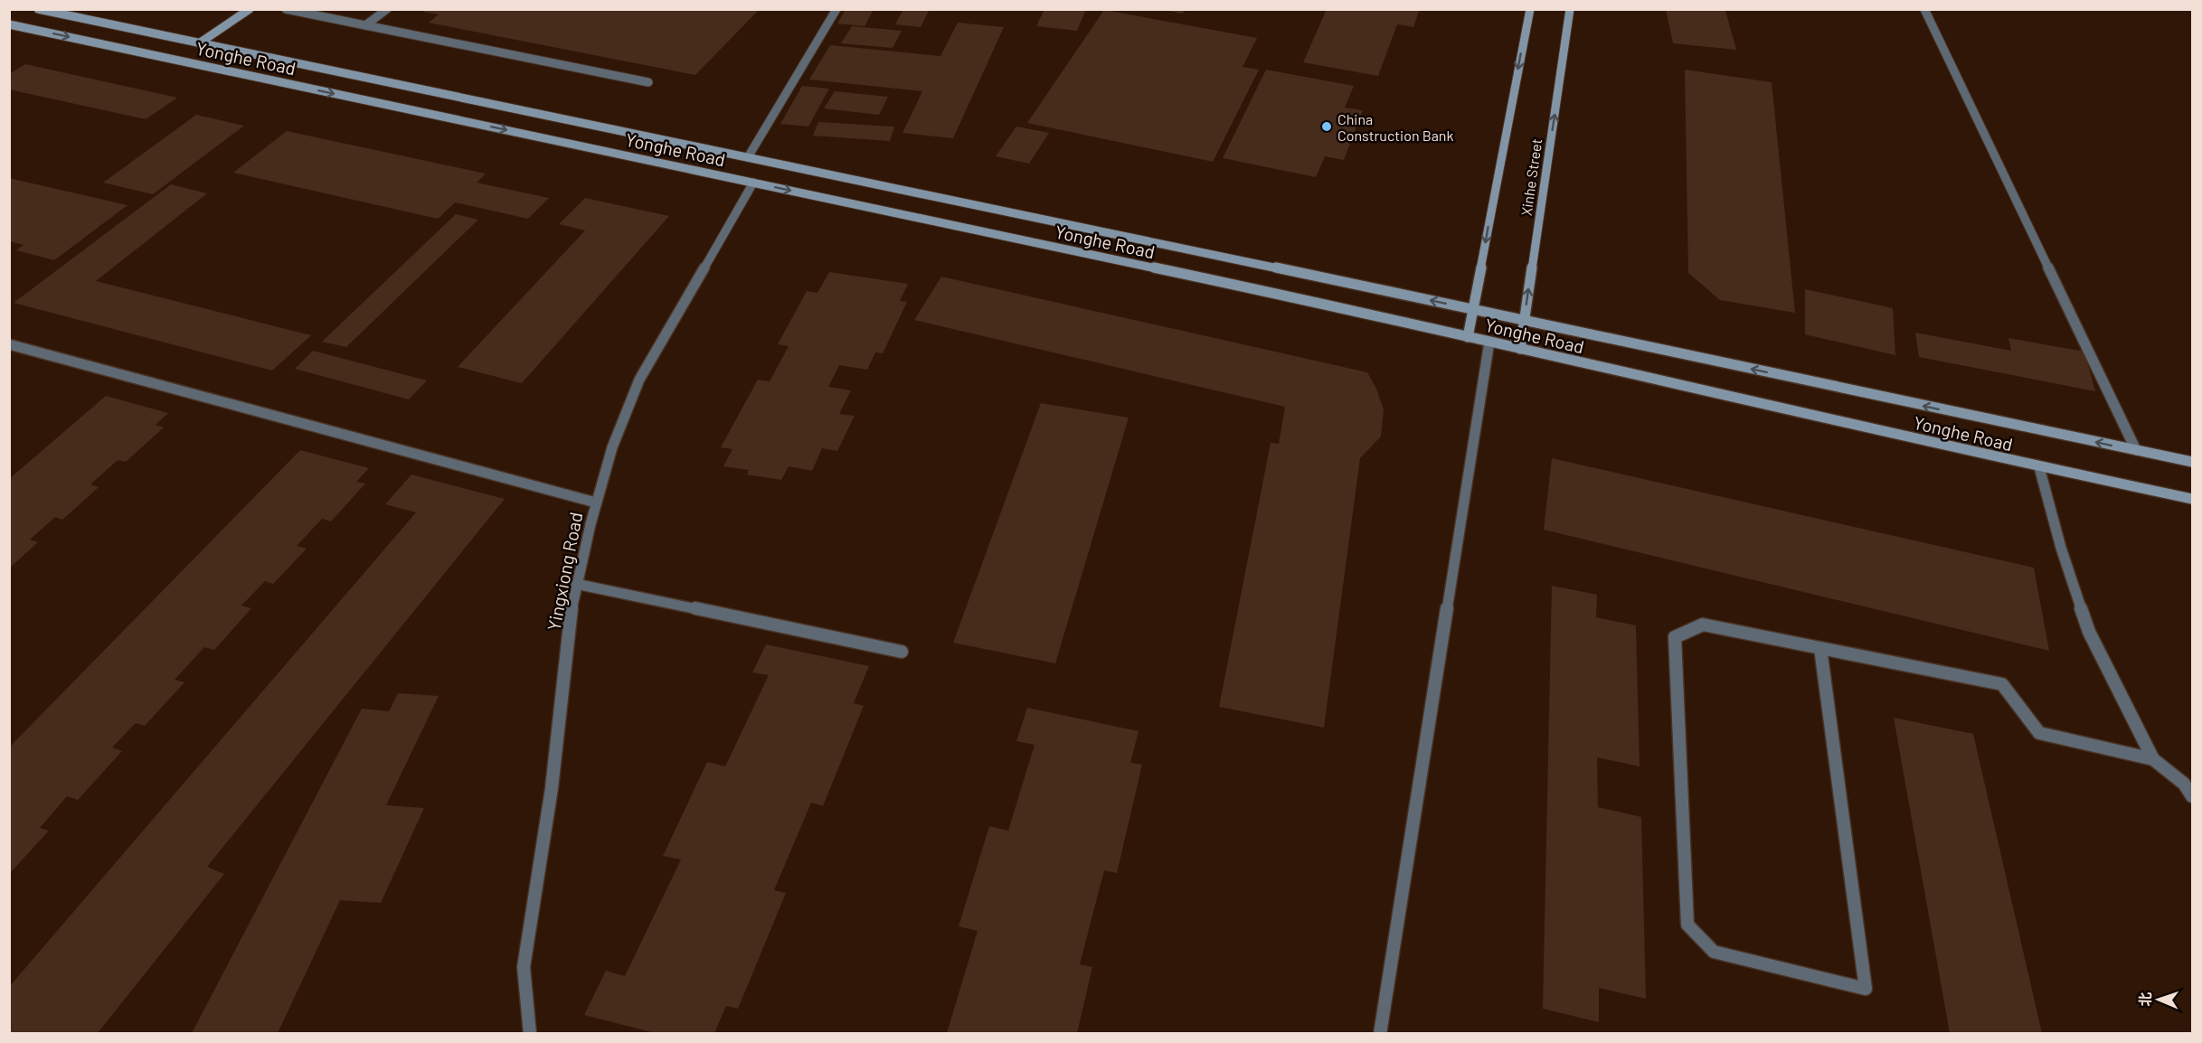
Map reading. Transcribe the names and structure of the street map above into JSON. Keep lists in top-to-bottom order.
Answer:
{
  "streets": {
    "main road": ["Yonghe Road", "Xinhe Street"],
    "street": ["Yingxiong Road"]
  },
  "crossings": [
    ["Yonghe Road", "Xinhe Street"],
    ["Yonghe Road", "Yingxiong Road"]
  ],
  "places": ["China Construction Bank"],
  "north": "left"
}
